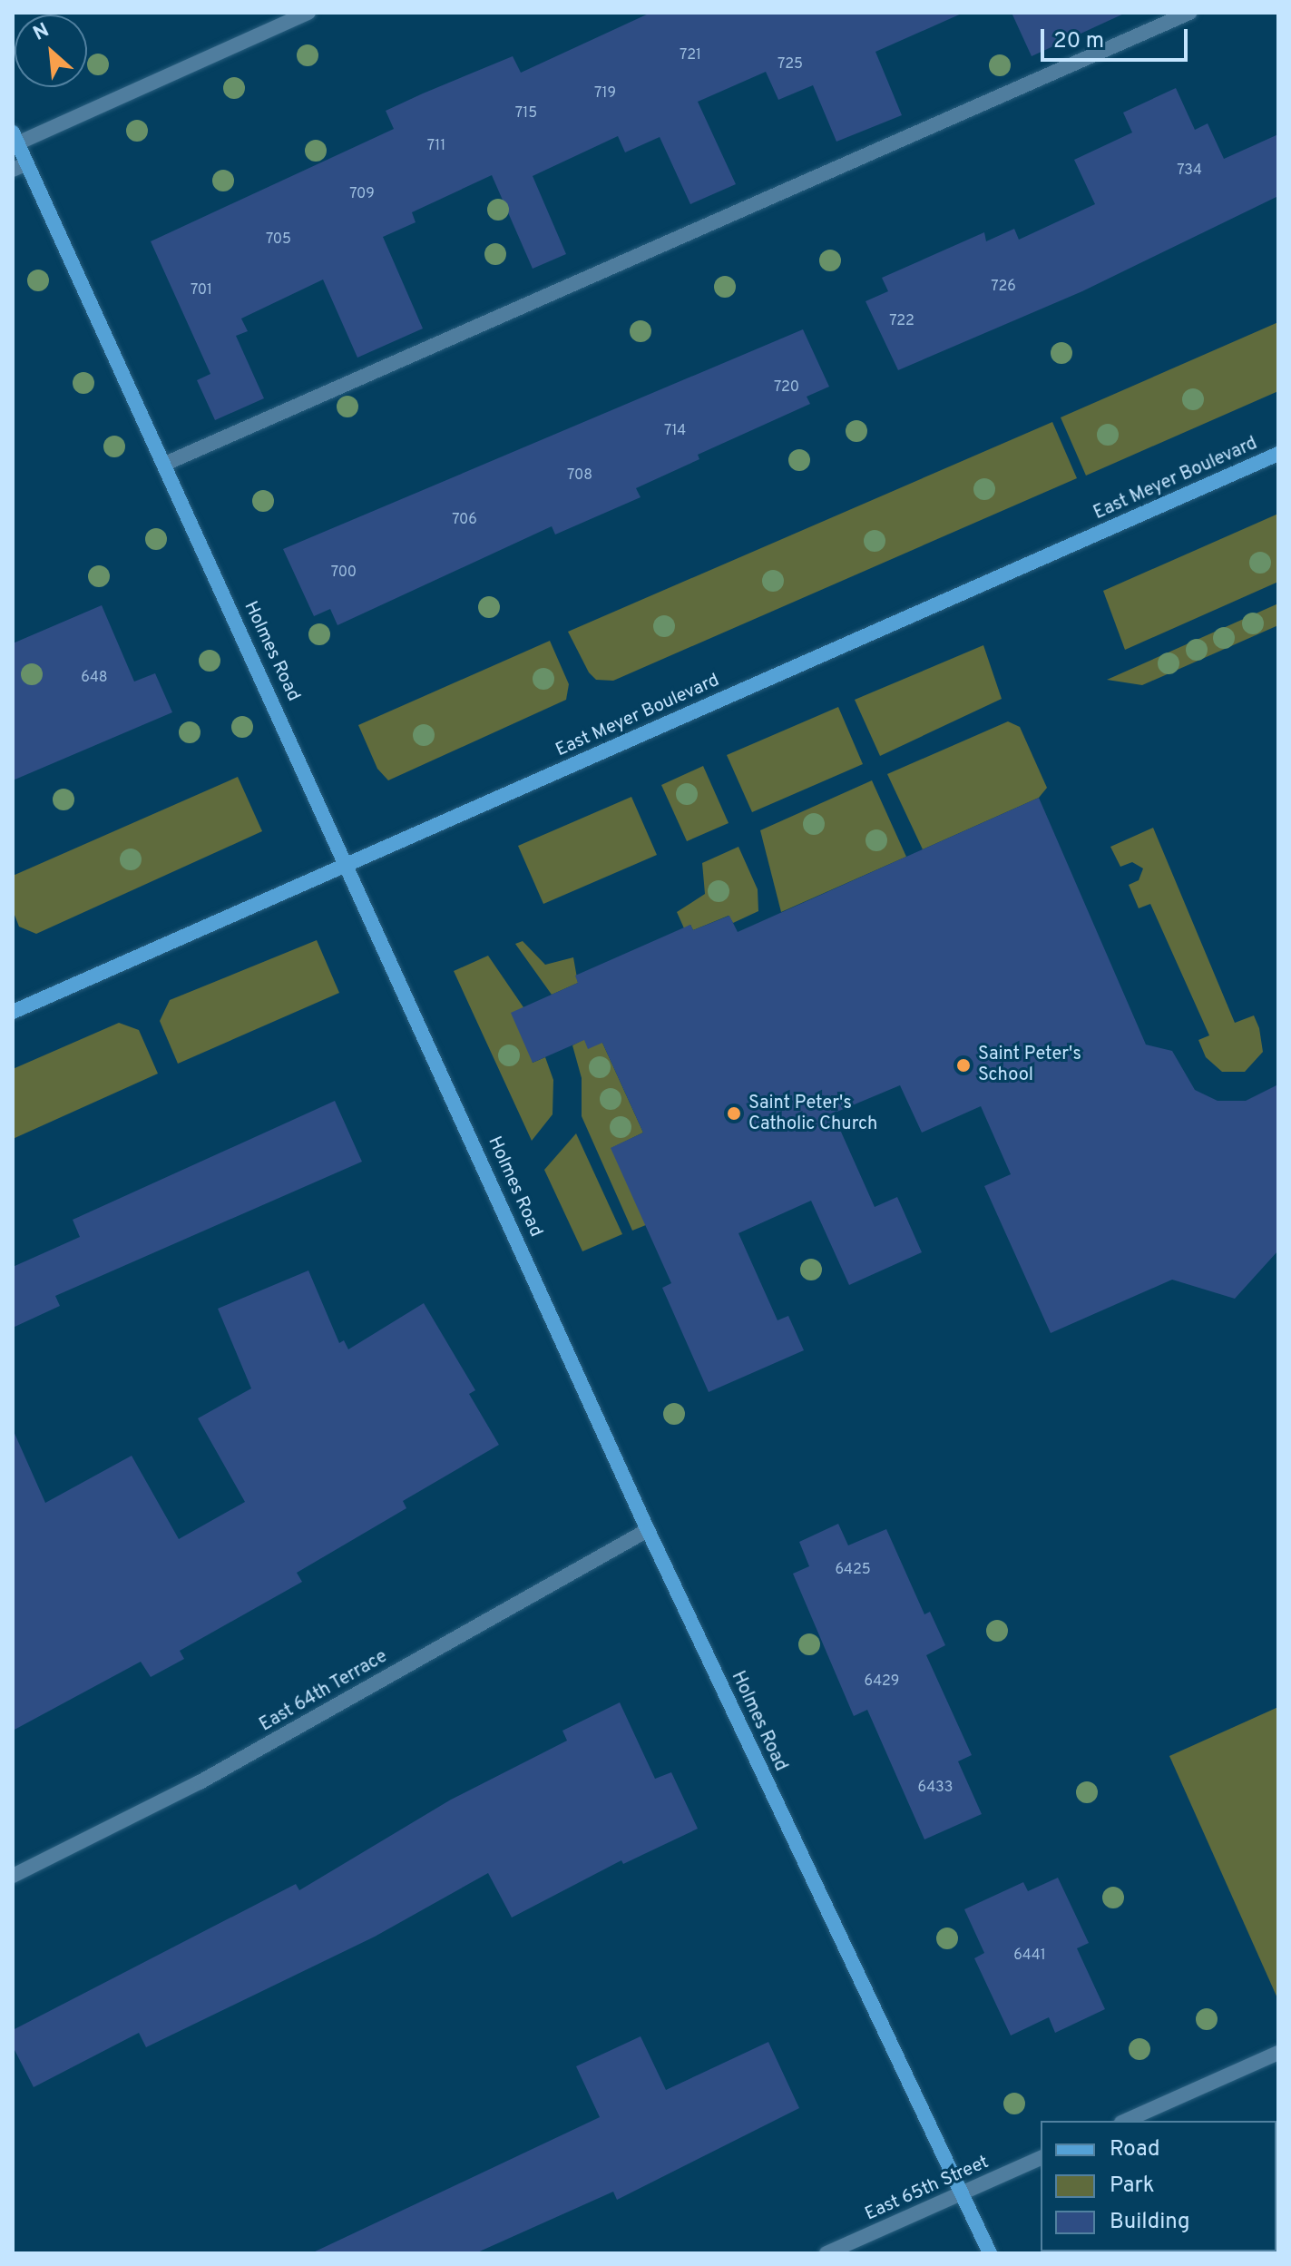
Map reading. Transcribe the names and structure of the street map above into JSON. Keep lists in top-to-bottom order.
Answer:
{
  "streets": {
    "main road": ["East Meyer Boulevard", "Holmes Road"],
    "street": ["East 64th Terrace", "East 65th Street"]
  },
  "crossings": [
    ["East Meyer Boulevard", "Holmes Road"],
    ["Holmes Road", "East 64th Terrace"],
    ["Holmes Road", "East 65th Street"]
  ],
  "places": ["Saint Peter's School", "Saint Peter's Catholic Church"],
  "house_numbers": [
    "721",
    "725",
    "719",
    "715",
    "711",
    "734",
    "709",
    "705",
    "726",
    "701",
    "722",
    "720",
    "714",
    "708",
    "706",
    "700",
    "648",
    "6425",
    "6429",
    "6433",
    "6441"
  ],
  "legend": ["Road", "Park", "Building"],
  "scale_bar": "20 m",
  "north": "top left"
}
